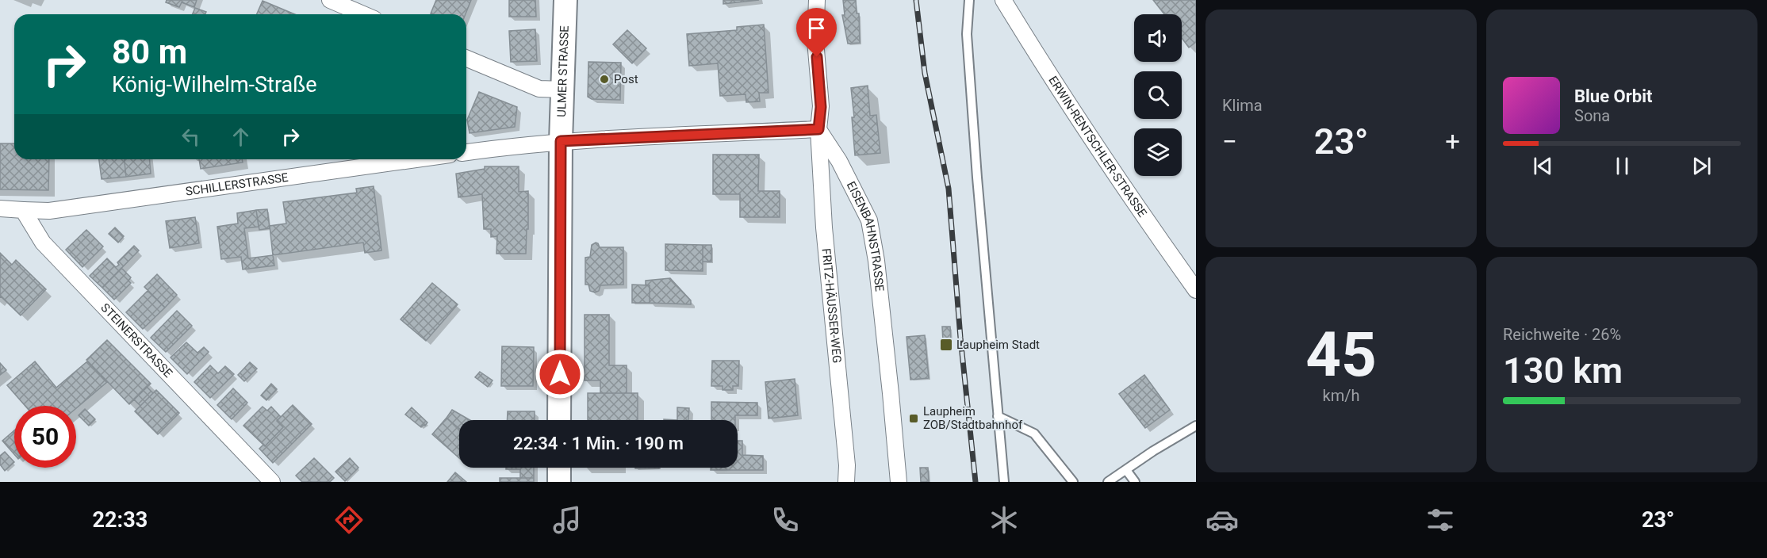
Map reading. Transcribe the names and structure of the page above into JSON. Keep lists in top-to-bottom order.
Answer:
{
  "streets": {
    "main road": ["ULMER STRASSE"],
    "street": [
      "ERWIN-RENTSCHLER-STRASSE",
      "SCHILLERSTRASSE",
      "EISENBAHNSTRASSE",
      "FRITZ-HÄUSSER-WEG",
      "STEINERSTRASSE"
    ]
  },
  "crossings": [
    ["SCHILLERSTRASSE", "STEINERSTRASSE"],
    ["EISENBAHNSTRASSE", "FRITZ-HÄUSSER-WEG"]
  ],
  "places": {
    "other": ["Post"],
    "transit": ["Laupheim Stadt", "Laupheim ZOB/Stadtbahnhof"]
  },
  "page": {
    "tile": [
      "Klima",
      ["45", "km/h"],
      ["Reichweite · 26%", "130 km"]
    ],
    "turn": ["80 m", "König-Wilhelm-Straße"],
    "song": ["Blue Orbit", "Sona"],
    "heat": ["−", "23°", "+"],
    "limit": "50",
    "trip": "22:34 · 1 Min. · 190 m",
    "tabs": ["22:33", "23°"]
  }
}
